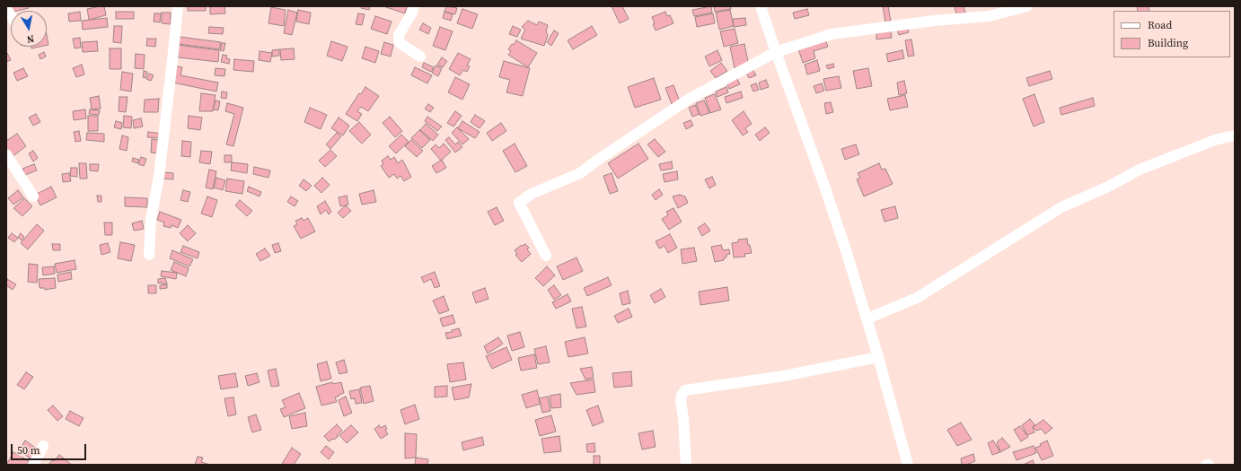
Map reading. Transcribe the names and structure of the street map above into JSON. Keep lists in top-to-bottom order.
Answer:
{
  "legend": ["Road", "Building"],
  "scale_bar": "50 m",
  "north": "bottom"
}
